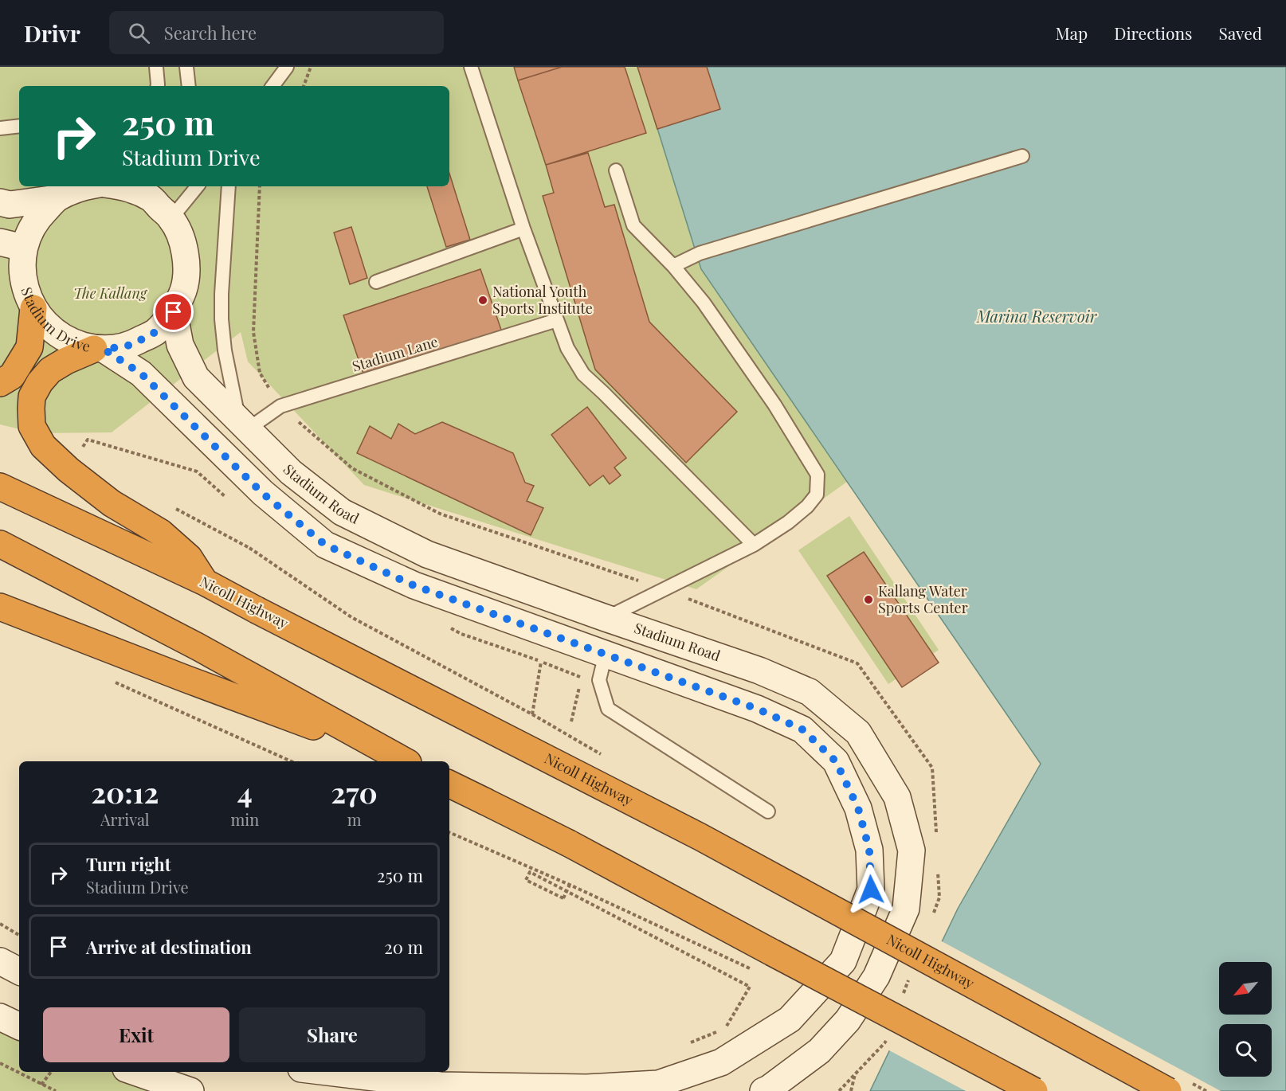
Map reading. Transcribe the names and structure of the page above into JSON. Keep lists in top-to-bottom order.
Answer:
{
  "streets": {
    "highway": ["Nicoll Highway"],
    "street": ["Stadium Drive", "Stadium Road"],
    "lane": ["Stadium Lane"]
  },
  "crossings": [
    ["Stadium Drive", "Stadium Road"],
    ["Stadium Lane", "Stadium Road"]
  ],
  "water": ["Marina Reservoir"],
  "parks": ["The Kallang"],
  "places": ["National Youth Sports Institute", "Kallang Water Sports Center"],
  "north": "bottom left",
  "page": {
    "header": "Drivr",
    "search": "Search here",
    "nav": ["Map", "Directions", "Saved"],
    "turn": ["250 m", "Stadium Drive"],
    "eta": [
      "20:12",
      "Arrival",
      "4",
      "min",
      "270",
      "m"
    ],
    "list": [
      {
        "name": "Turn right",
        "note": "Stadium Drive",
        "value": "250 m"
      },
      {
        "name": "Arrive at destination",
        "value": "20 m"
      }
    ],
    "buttons": ["Exit", "Share"]
  }
}
